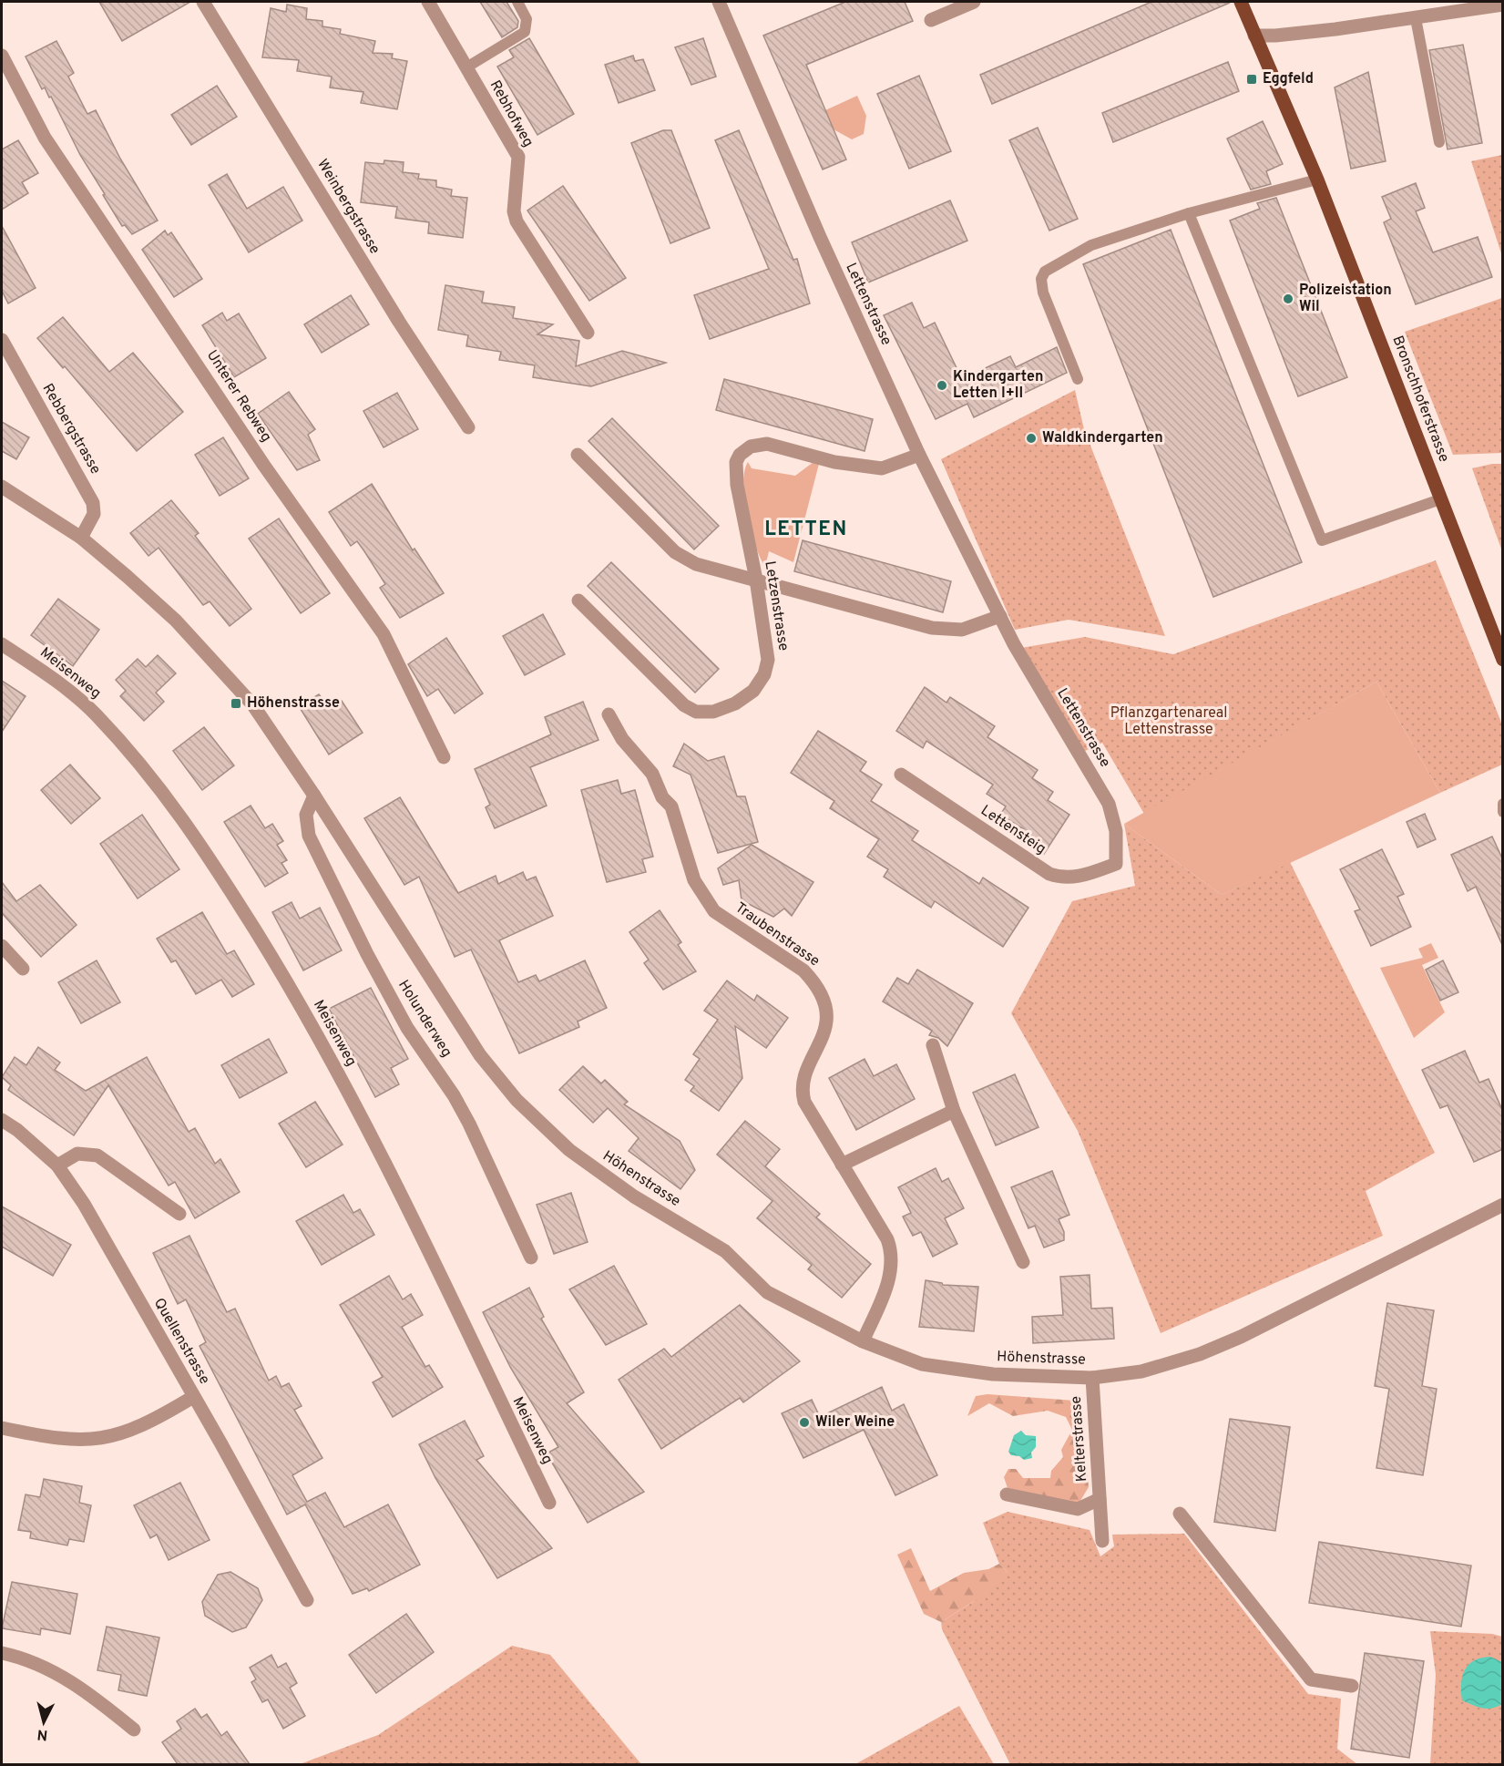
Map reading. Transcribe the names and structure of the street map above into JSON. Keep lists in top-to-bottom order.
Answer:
{
  "streets": {
    "main road": ["Bronschhoferstrasse"],
    "street": [
      "Rebhofweg",
      "Weinbergstrasse",
      "Lettenstrasse",
      "Unterer Rebweg",
      "Rebbergstrasse",
      "Letzenstrasse",
      "Meisenweg",
      "Lettensteig",
      "Traubenstrasse",
      "Holunderweg",
      "Höhenstrasse",
      "Quellenstrasse",
      "Kelterstrasse"
    ]
  },
  "crossings": [
    ["Lettenstrasse", "Letzenstrasse"],
    ["Lettenstrasse", "Lettensteig"],
    ["Rebbergstrasse", "Höhenstrasse"],
    ["Traubenstrasse", "Höhenstrasse"],
    ["Holunderweg", "Höhenstrasse"],
    ["Höhenstrasse", "Kelterstrasse"]
  ],
  "districts": ["LETTEN"],
  "parks": ["Pflanzgartenareal Lettenstrasse"],
  "places": {
    "transit": ["Eggfeld", "Höhenstrasse"],
    "other": [
      "Polizeistation Wil",
      "Kindergarten Letten I+II",
      "Waldkindergarten",
      "Wiler Weine"
    ]
  },
  "north": "bottom"
}
